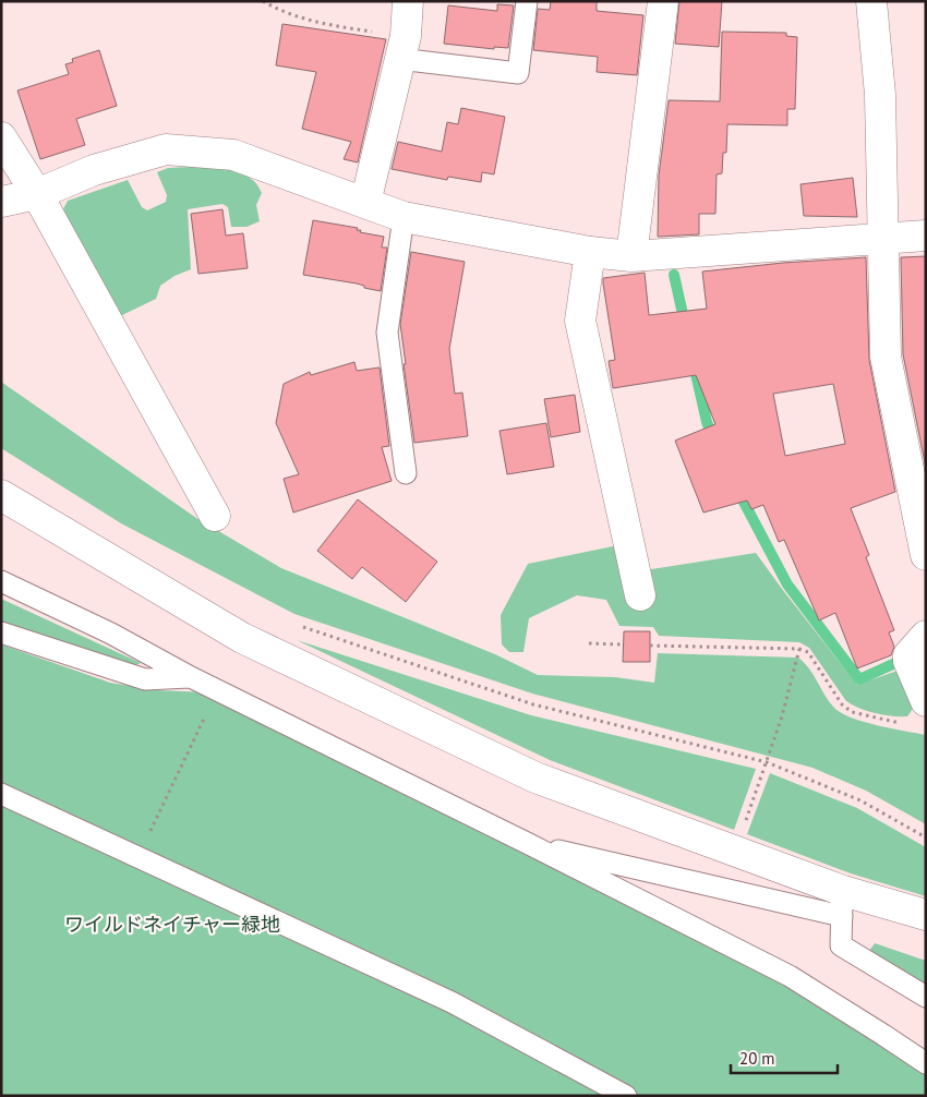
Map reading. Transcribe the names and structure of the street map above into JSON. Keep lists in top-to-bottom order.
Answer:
{
  "parks": ["ワイルドネイチャー緑地"],
  "scale_bar": "20 m"
}
